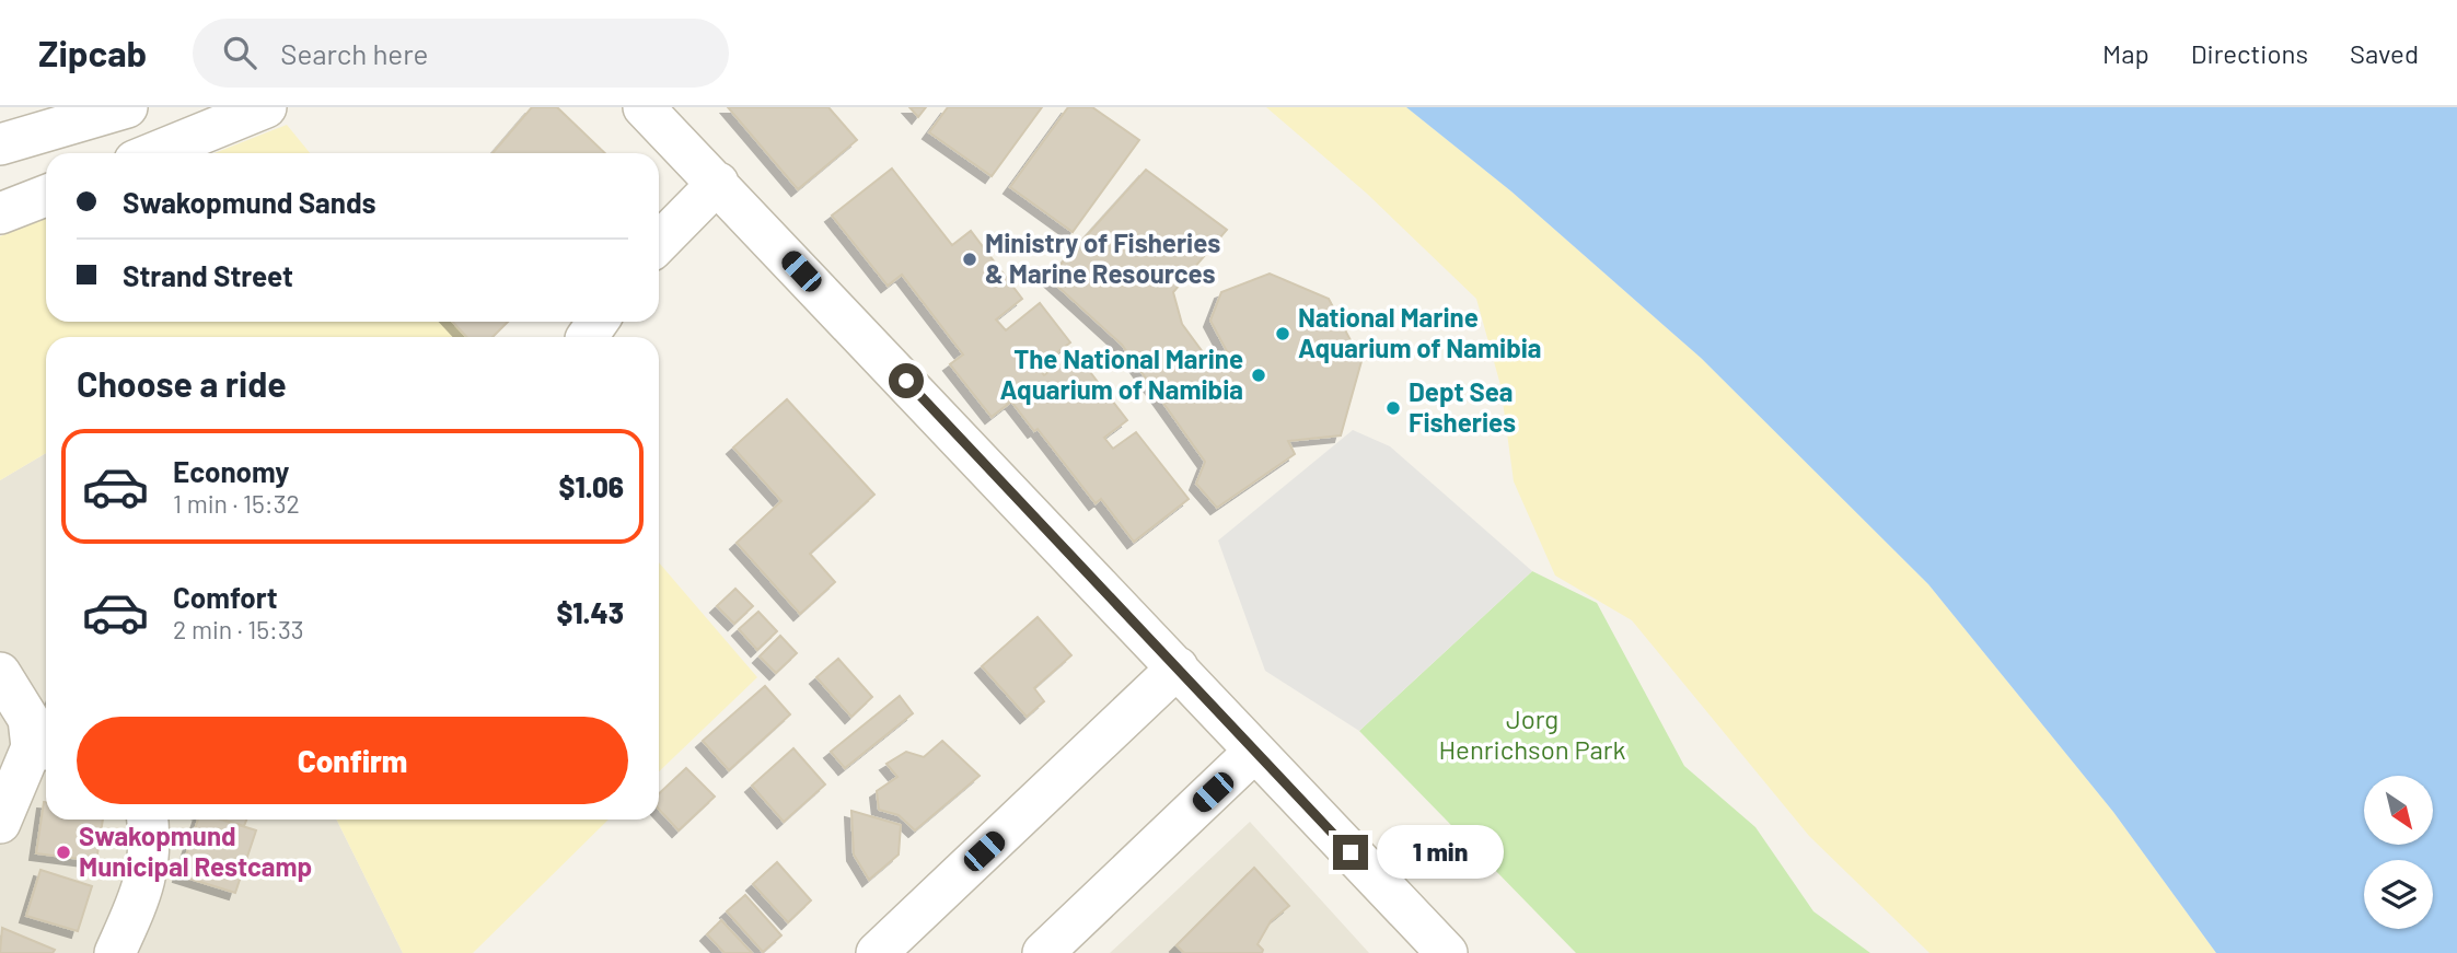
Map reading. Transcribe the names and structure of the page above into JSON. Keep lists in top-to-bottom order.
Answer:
{
  "parks": ["Jorg Henrichson Park"],
  "places": [
    "Ministry of Fisheries & Marine Resources",
    "National Marine Aquarium of Namibia",
    "The National Marine Aquarium of Namibia",
    "Dept Sea Fisheries",
    "Swakopmund Municipal Restcamp"
  ],
  "north": "bottom right",
  "page": {
    "header": "Zipcab",
    "search": "Search here",
    "nav": ["Map", "Directions", "Saved"],
    "banner": ["Swakopmund Sands", "Strand Street"],
    "heading": "Choose a ride",
    "list": [
      {
        "name": "Economy",
        "note": "1 min · 15:32",
        "value": "$1.06"
      },
      {
        "name": "Comfort",
        "note": "2 min · 15:33",
        "value": "$1.43"
      }
    ],
    "buttons": "Confirm",
    "bubble": "1 min"
  }
}
